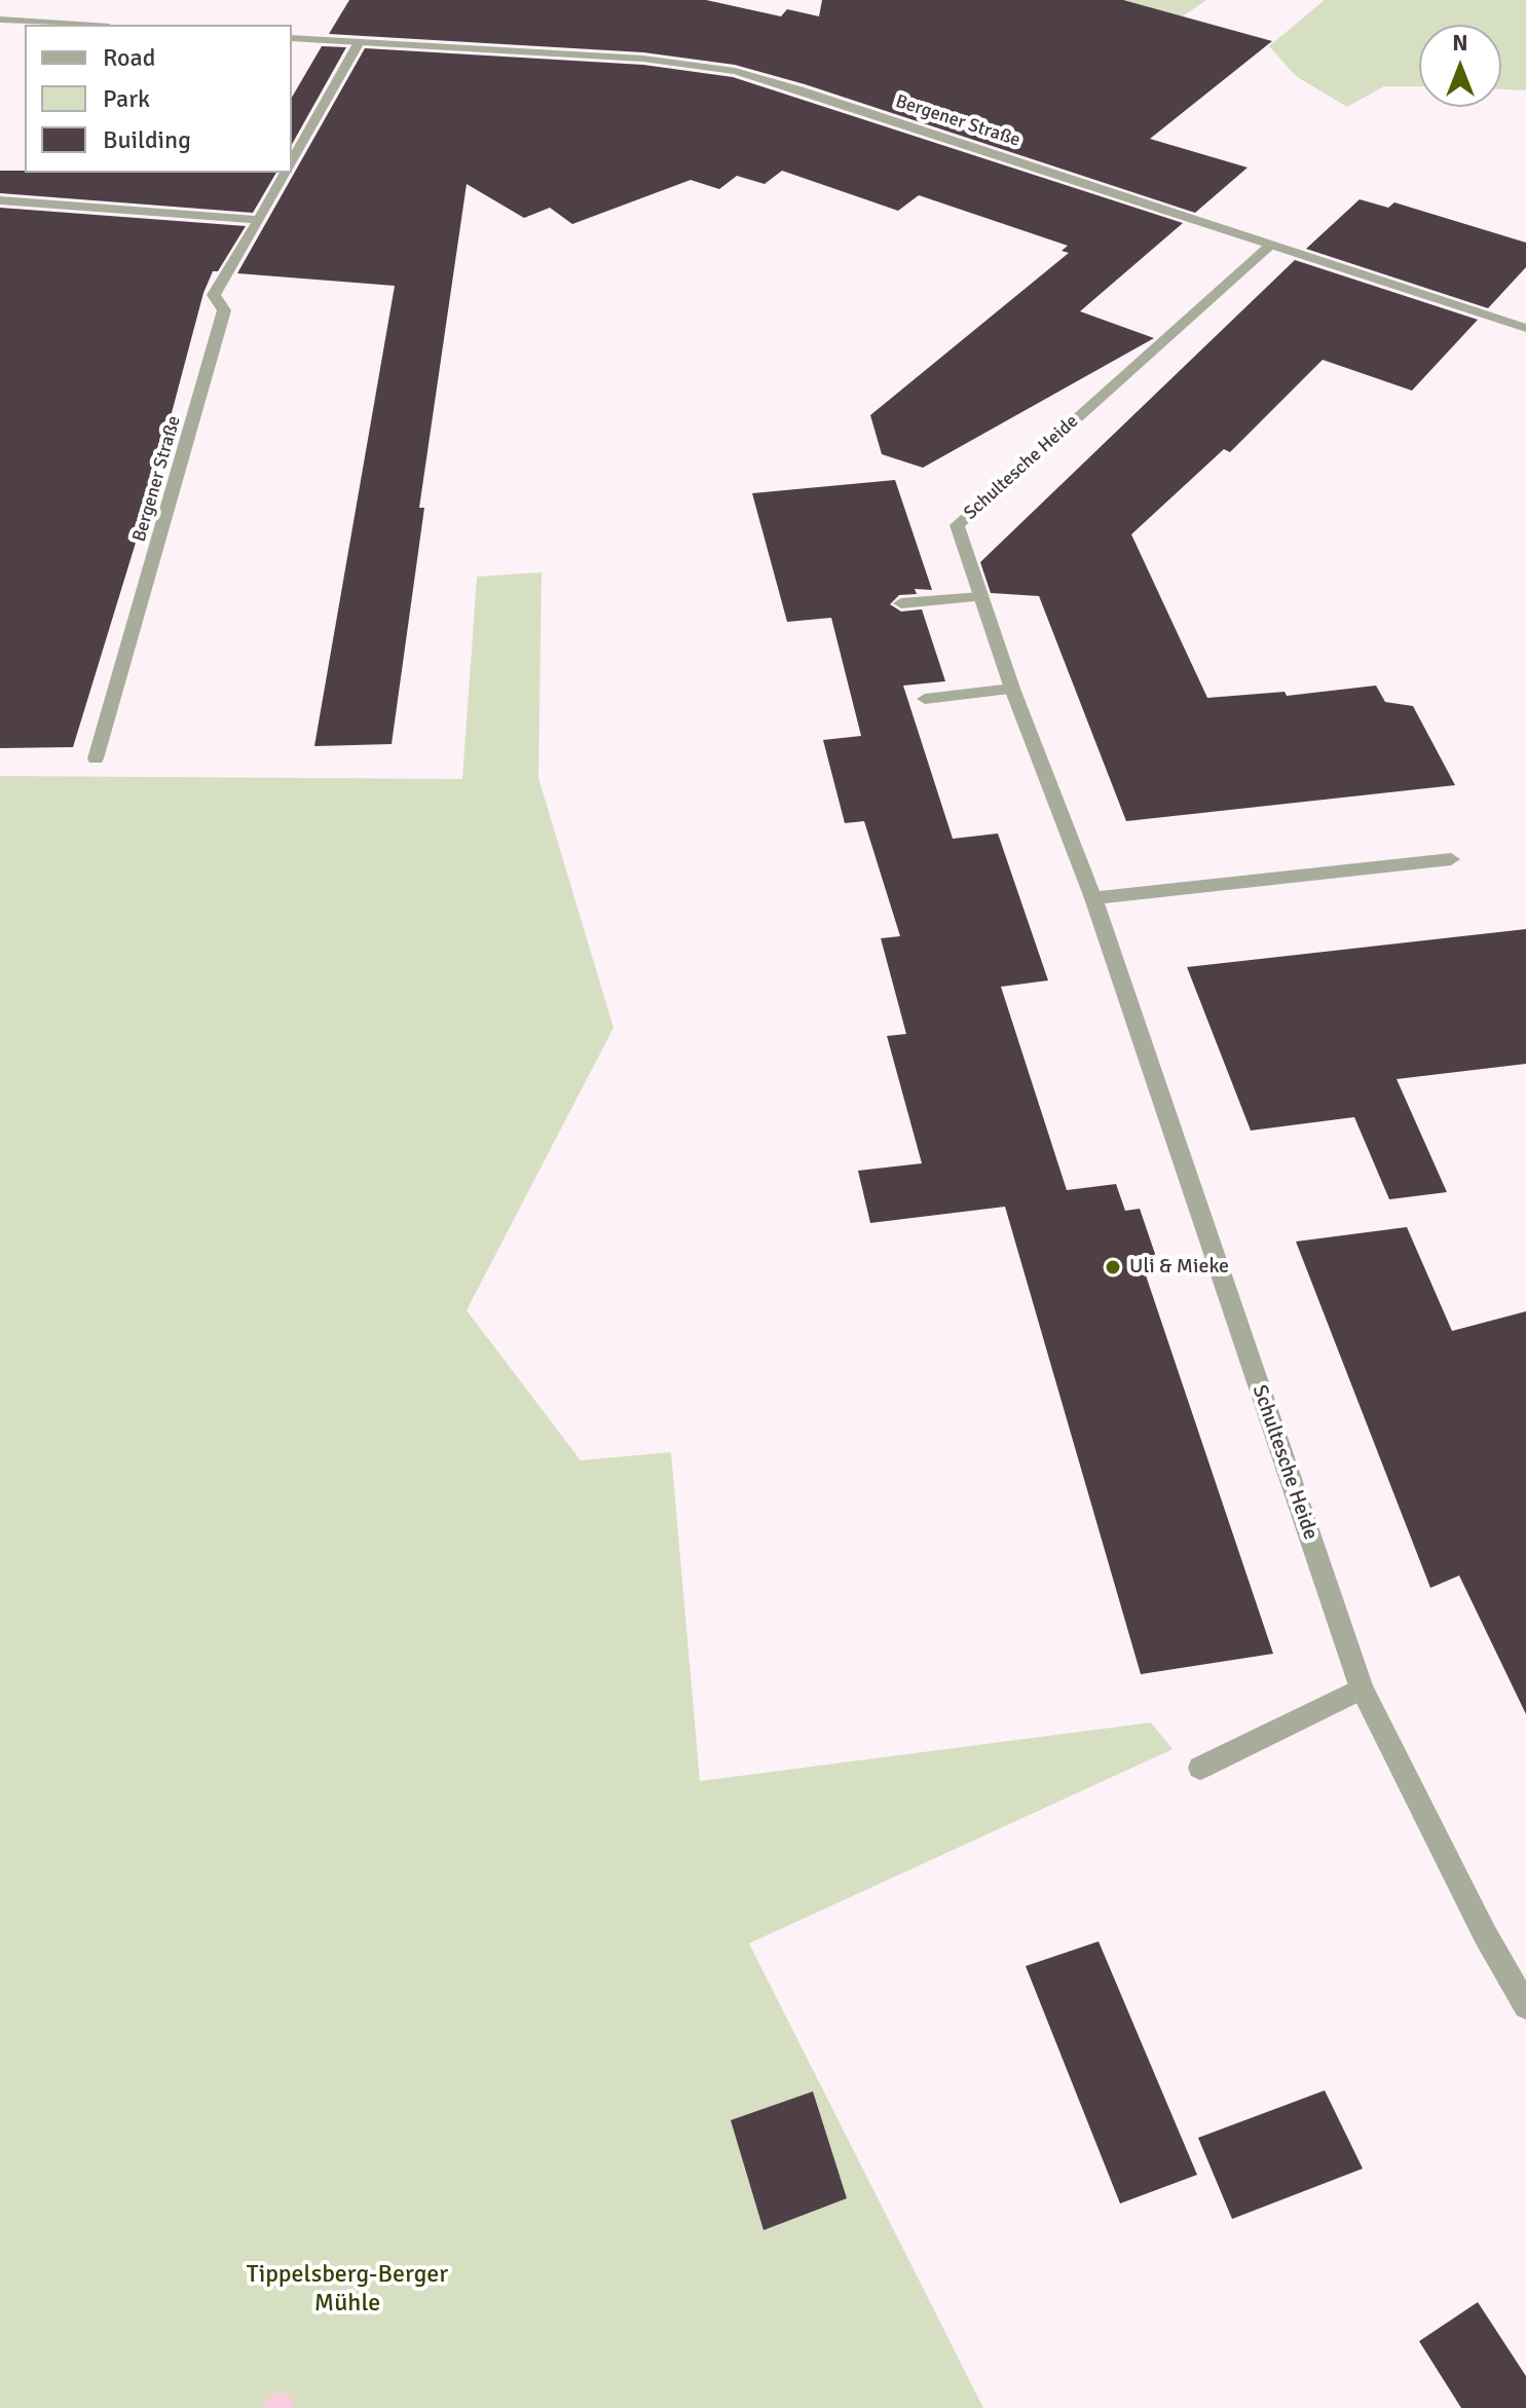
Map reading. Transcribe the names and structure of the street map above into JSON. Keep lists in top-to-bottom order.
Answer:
{
  "streets": {
    "street": ["Bergener Straße", "Schultesche Heide"]
  },
  "crossings": [
    ["Bergener Straße", "Schultesche Heide"]
  ],
  "parks": ["Tippelsberg-Berger Mühle"],
  "places": ["Uli & Mieke"],
  "legend": ["Road", "Park", "Building"],
  "north": "top"
}
